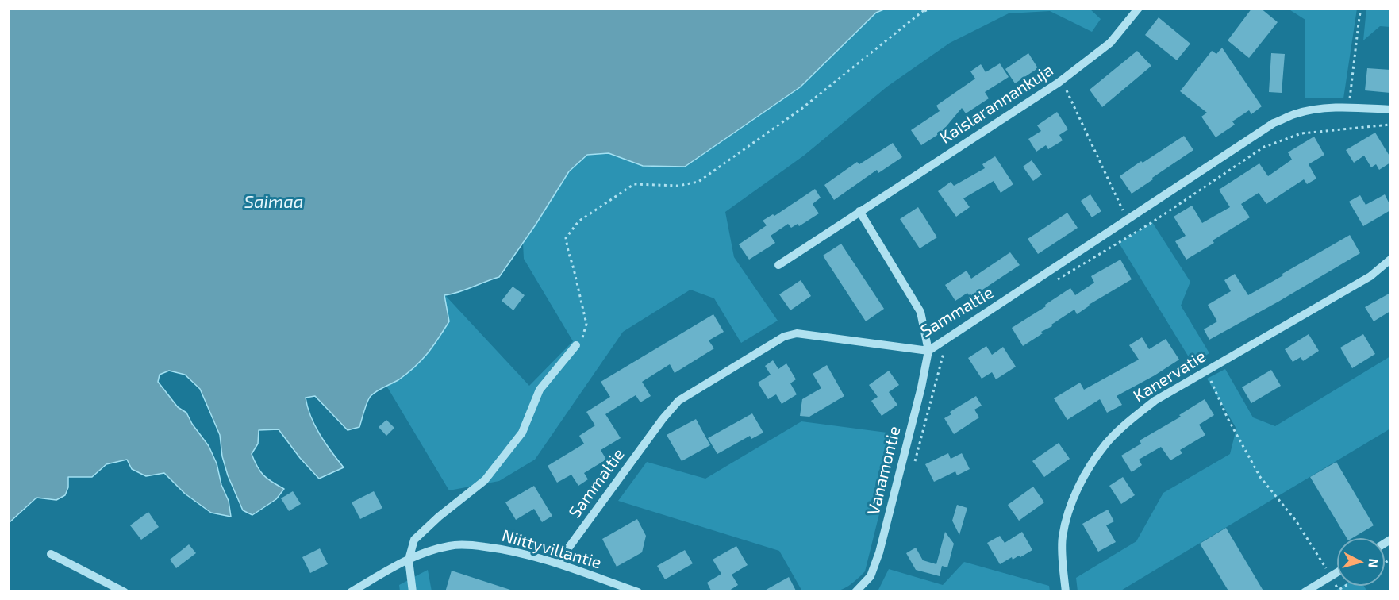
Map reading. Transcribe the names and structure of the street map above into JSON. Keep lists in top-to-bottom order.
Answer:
{
  "streets": {
    "street": [
      "Kaislarannankuja",
      "Sammaltie",
      "Kanervatie",
      "Vanamontie",
      "Niittyvillantie"
    ]
  },
  "crossings": [
    ["Sammaltie", "Vanamontie"],
    ["Sammaltie", "Niittyvillantie"]
  ],
  "water": ["Saimaa"],
  "north": "right"
}
